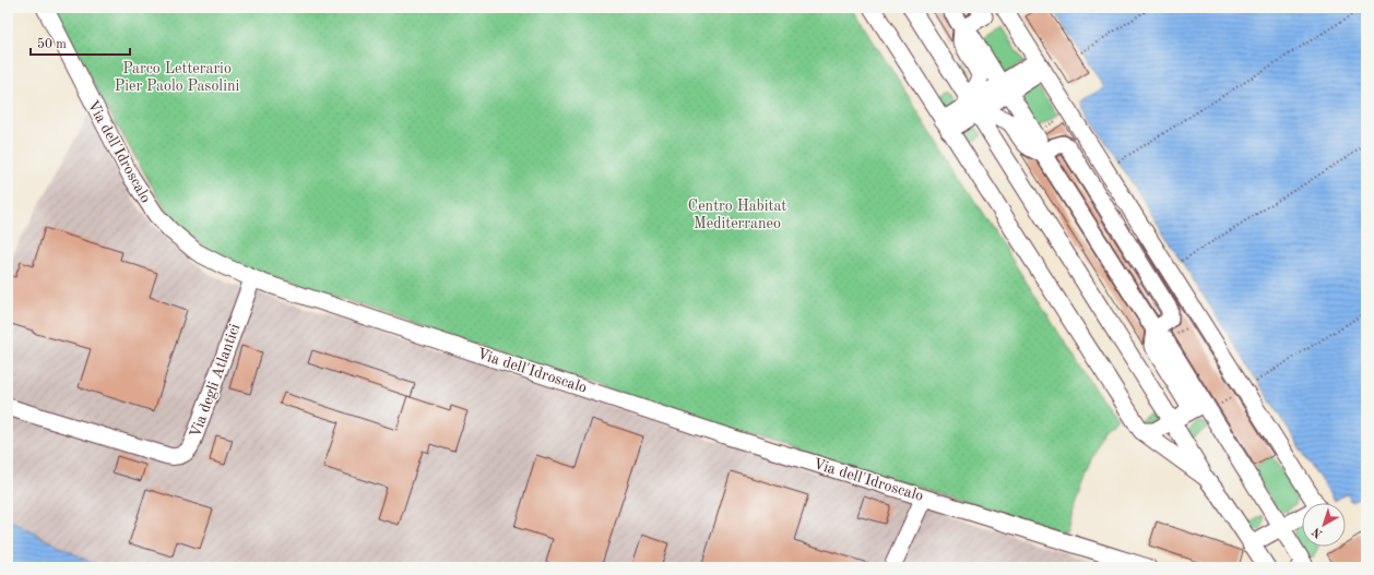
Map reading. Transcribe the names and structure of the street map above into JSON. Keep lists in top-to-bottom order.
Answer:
{
  "streets": {
    "street": ["Via dell'Idroscalo", "Via degli Atlantici"]
  },
  "crossings": [
    ["Via dell'Idroscalo", "Via degli Atlantici"]
  ],
  "parks": ["Parco Letterario Pier Paolo Pasolini", "Centro Habitat Mediterraneo"],
  "scale_bar": "50 m",
  "north": "bottom left"
}
